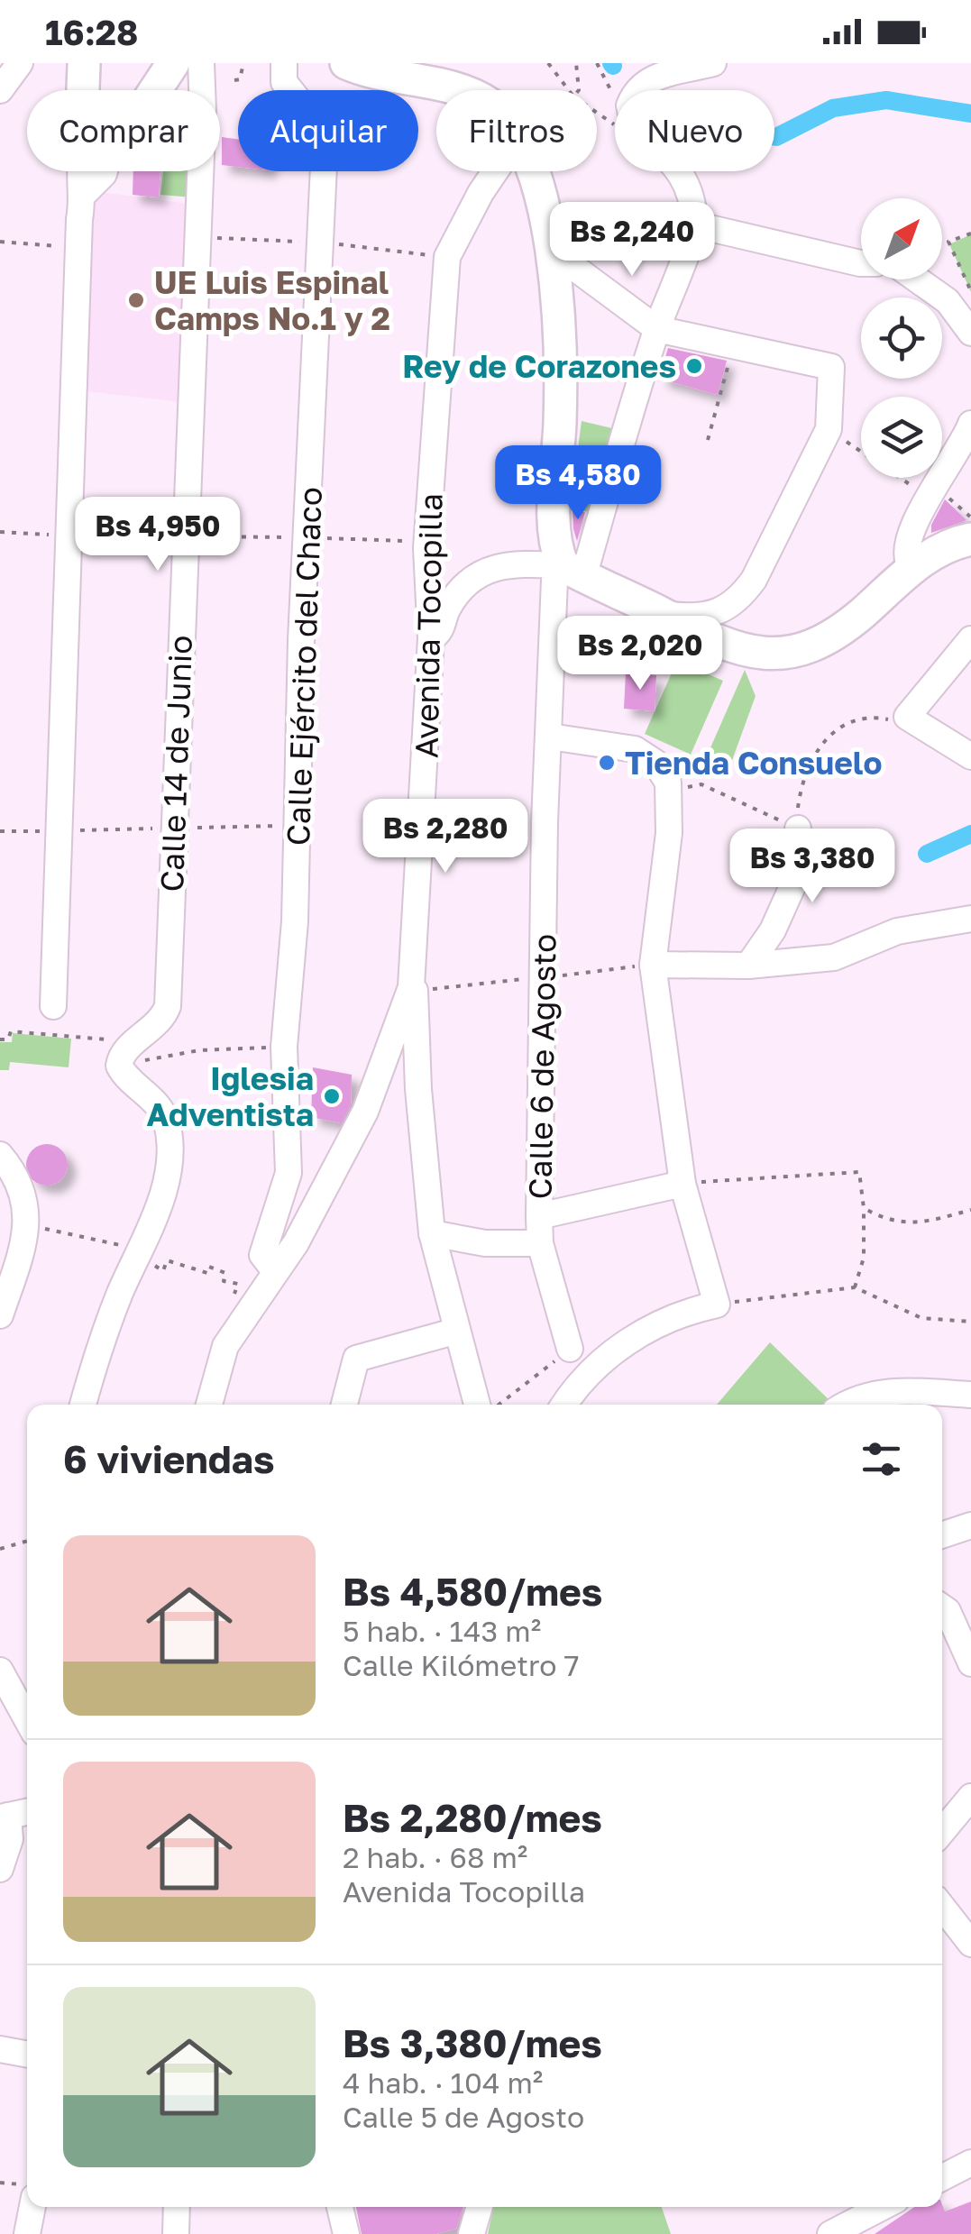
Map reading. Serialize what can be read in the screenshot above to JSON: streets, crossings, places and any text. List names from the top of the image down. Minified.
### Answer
{"streets":{"street":["Avenida Tocopilla","Calle Ejército del Chaco","Calle 14 de Junio","Calle 6 de Agosto"]},"crossings":[["Avenida Tocopilla","Calle Ejército del Chaco"]],"places":["UE Luis Espinal Camps No.1 y 2","Rey de Corazones","Tienda Consuelo","Iglesia Adventista"],"north":"top right","page":{"status":"16:28","chip":["Comprar","Alquilar","Filtros","Nuevo"],"price":["Bs 2,240","Bs 4,580","Bs 4,950","Bs 2,020","Bs 2,280","Bs 3,380"],"heading":"6 viviendas","list":[{"name":"Bs 4,580/mes","note":"5 hab. · 143 m² · Calle Kilómetro 7"},{"name":"Bs 2,280/mes","note":"2 hab. · 68 m² · Avenida Tocopilla"},{"name":"Bs 3,380/mes","note":"4 hab. · 104 m² · Calle 5 de Agosto"}]}}
